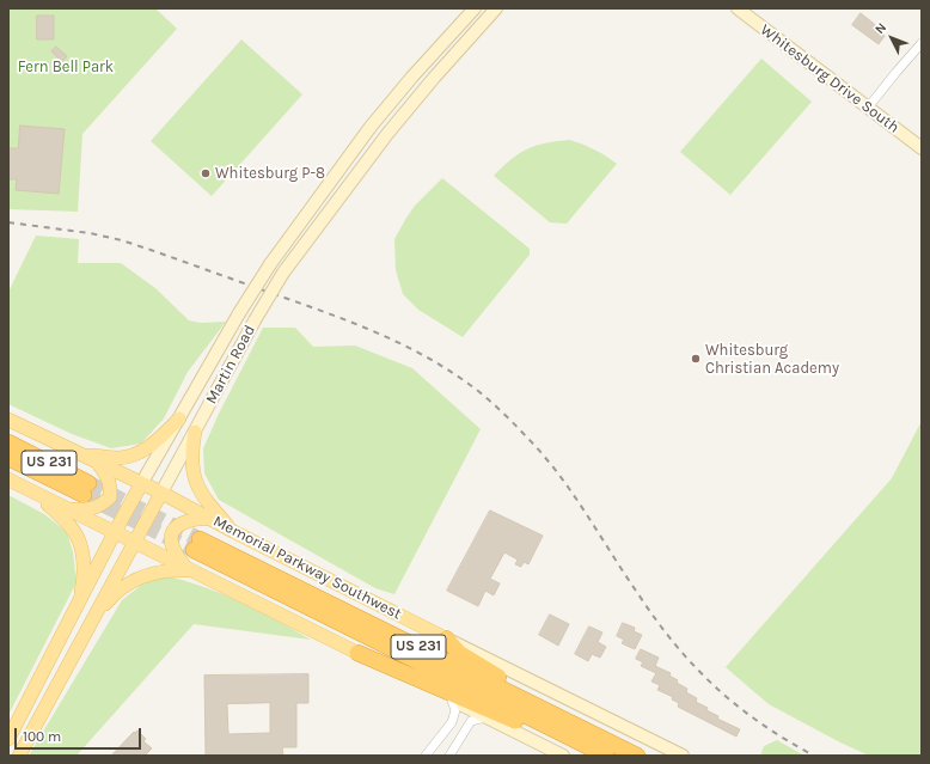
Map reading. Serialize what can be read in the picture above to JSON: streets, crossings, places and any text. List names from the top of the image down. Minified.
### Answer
{"streets":{"highway":["US 231"],"main road":["Whitesburg Drive South","Martin Road","Memorial Parkway Southwest"]},"crossings":[["Martin Road","Memorial Parkway Southwest"]],"parks":["Fern Bell Park"],"places":["Whitesburg P-8","Whitesburg Christian Academy"],"scale_bar":"100 m","north":"top left"}
